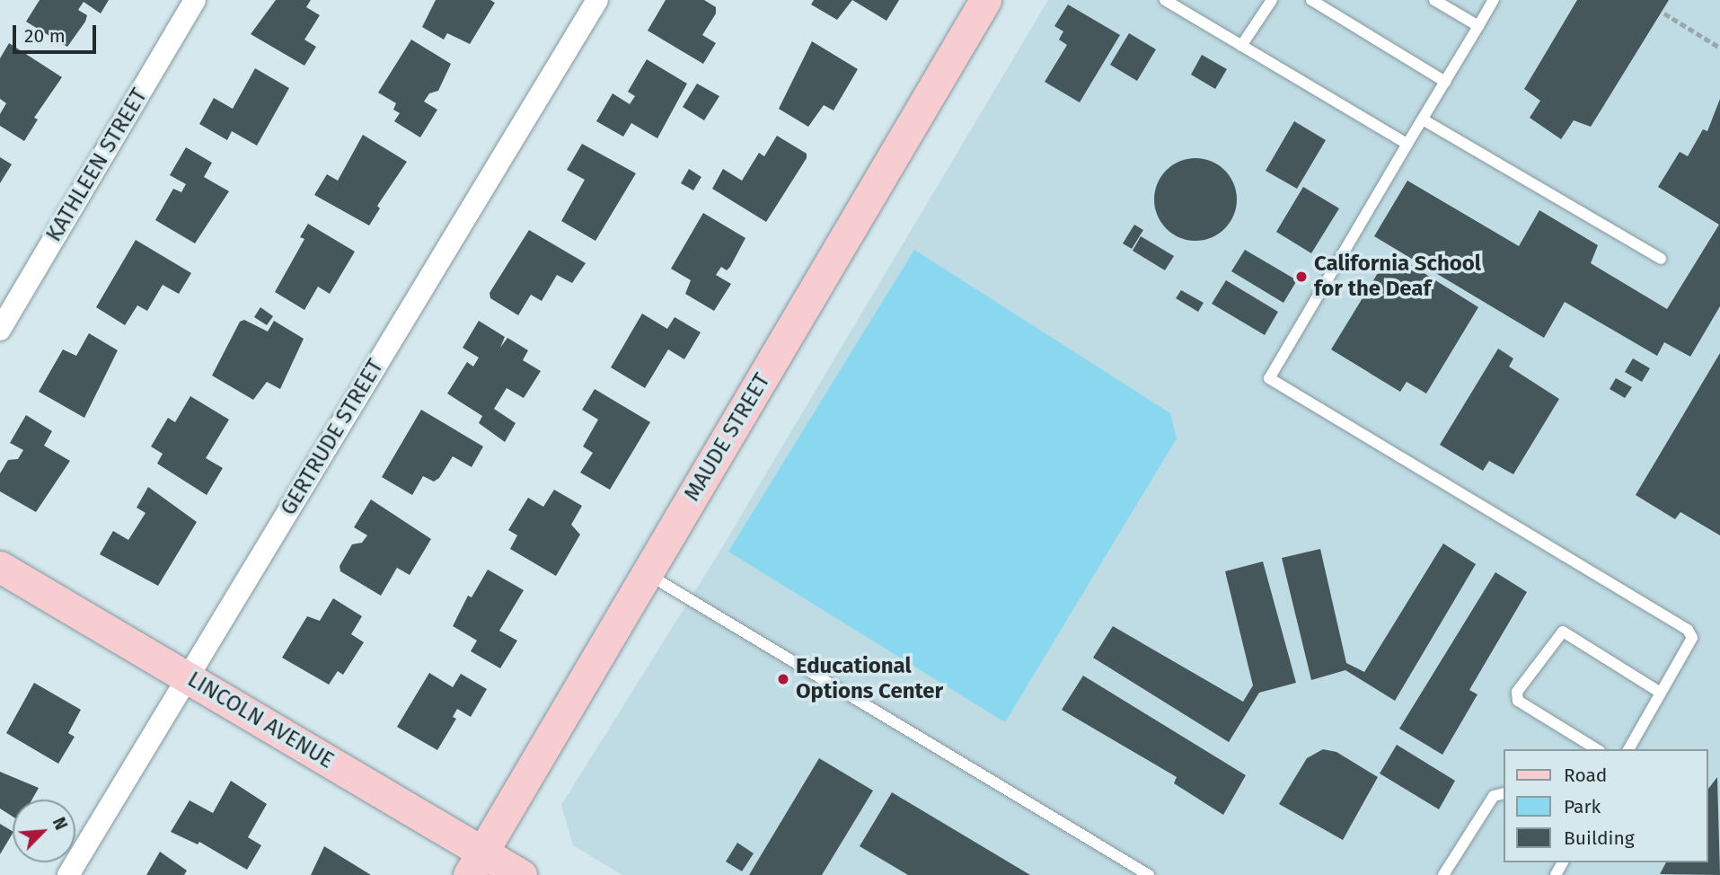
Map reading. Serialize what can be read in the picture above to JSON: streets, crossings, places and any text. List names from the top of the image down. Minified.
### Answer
{"streets":{"street":["KATHLEEN STREET","GERTRUDE STREET","MAUDE STREET","LINCOLN AVENUE"]},"crossings":[["GERTRUDE STREET","LINCOLN AVENUE"],["MAUDE STREET","LINCOLN AVENUE"]],"places":["California School for the Deaf","Educational Options Center"],"legend":["Road","Park","Building"],"scale_bar":"20 m","north":"top right"}
